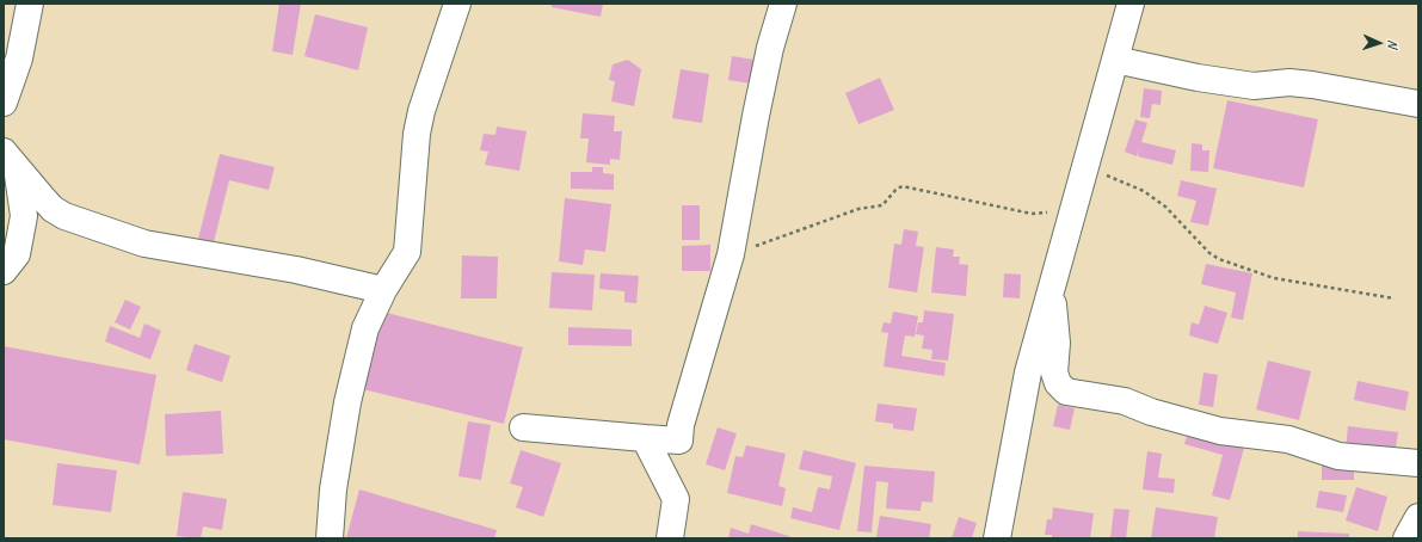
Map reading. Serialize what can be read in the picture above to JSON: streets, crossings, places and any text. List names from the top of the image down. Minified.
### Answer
{"north":"right"}
